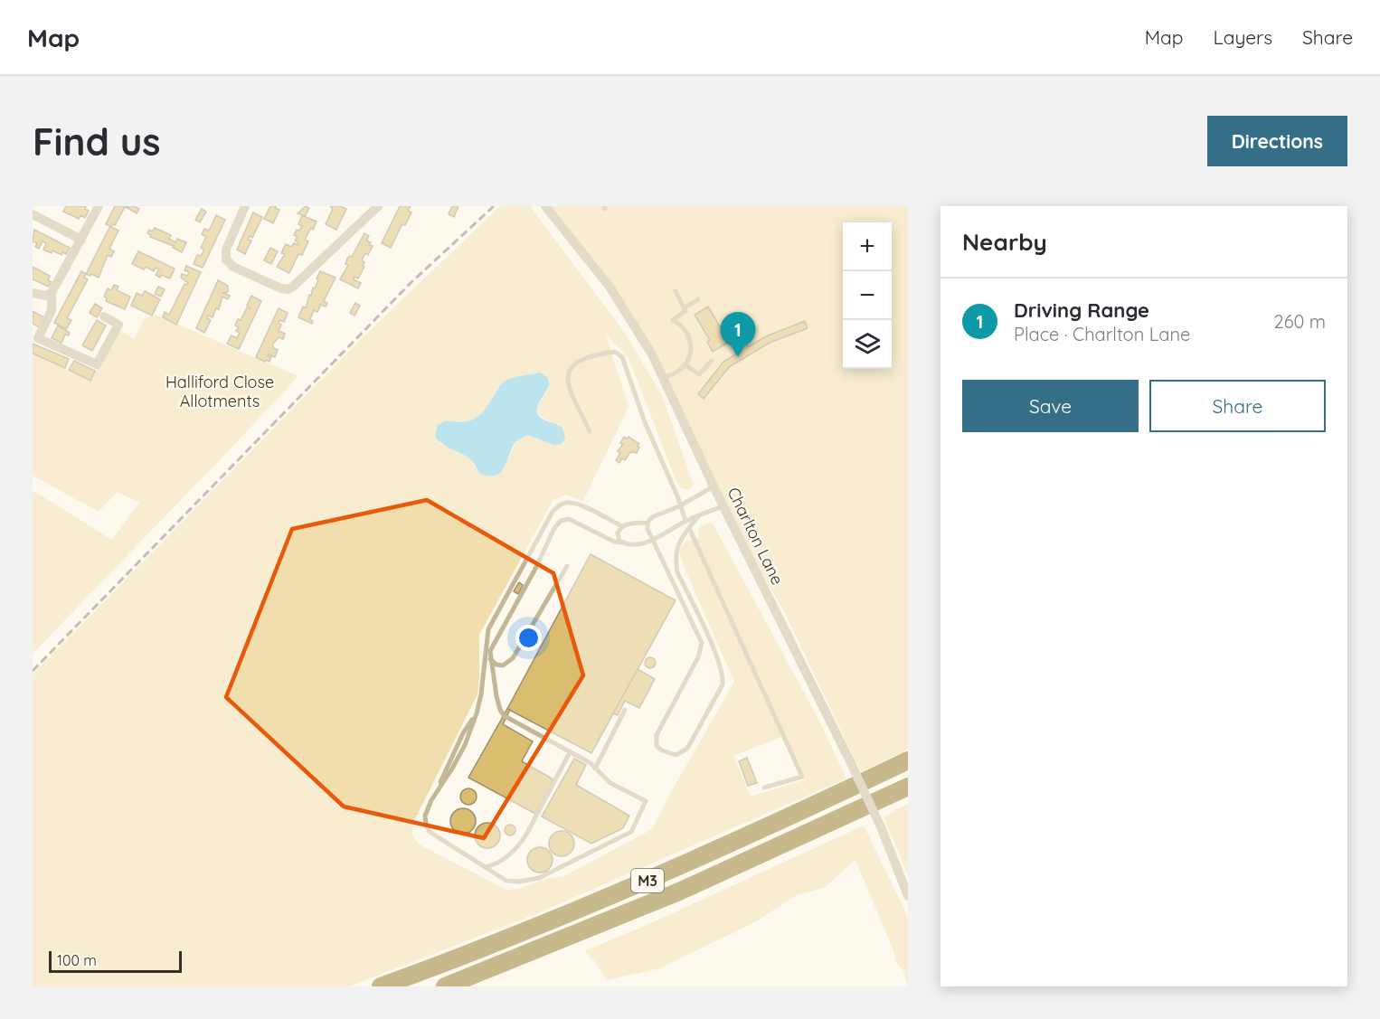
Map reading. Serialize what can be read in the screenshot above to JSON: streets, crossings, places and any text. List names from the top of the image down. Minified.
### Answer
{"streets":{"highway":["M3"],"street":["Charlton Lane"]},"parks":["Halliford Close Allotments"],"scale_bar":"100 m","page":{"header":"Map","nav":["Map","Layers","Share"],"buttons":["Directions",["Save","Share"]],"title":"Find us","heading":"Nearby","map_buttons":["+","−"],"list":[{"mark":"1","name":"Driving Range","note":"Place · Charlton Lane","value":"260 m"}],"pins":"1","scale":"100 m"}}
